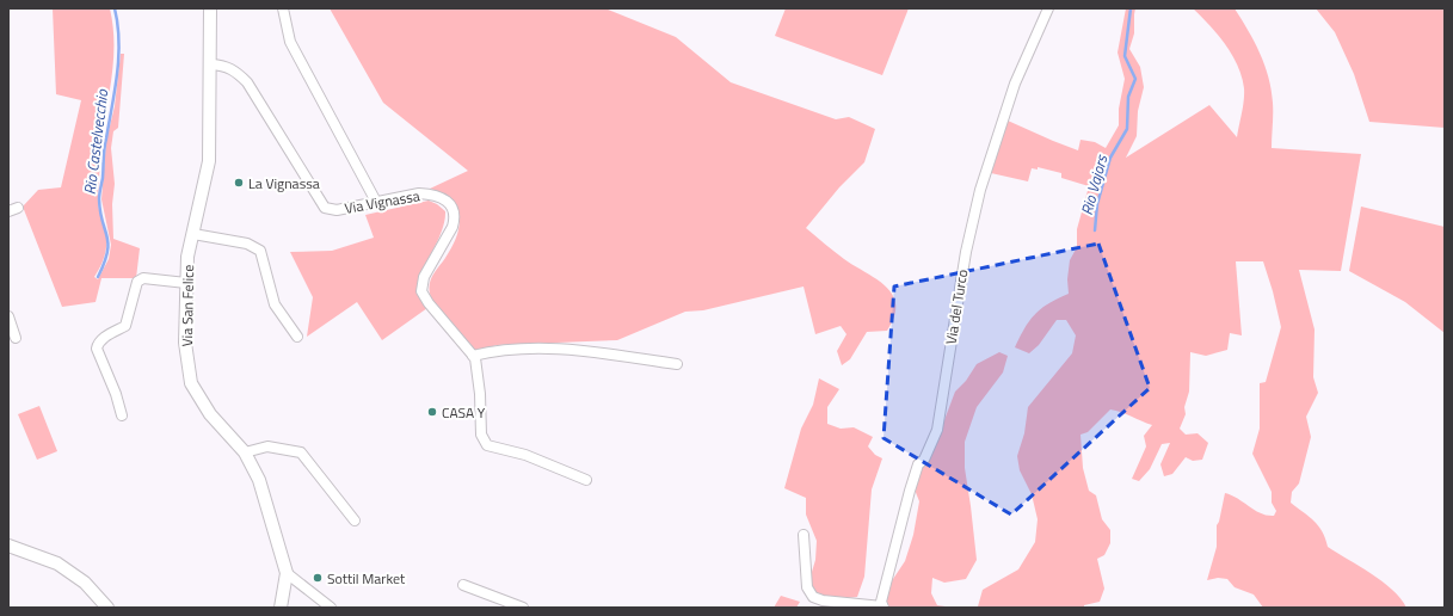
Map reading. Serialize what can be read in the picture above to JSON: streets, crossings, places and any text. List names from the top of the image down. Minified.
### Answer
{"streets":{"street":["Via Vignassa","Via San Felice","Via del Turco"]},"crossings":[["Via Vignassa","Via San Felice"]],"water":["Rio Castelvecchio","Rio Vajors"],"places":["La Vignassa","CASA Y","Sottil Market"]}
